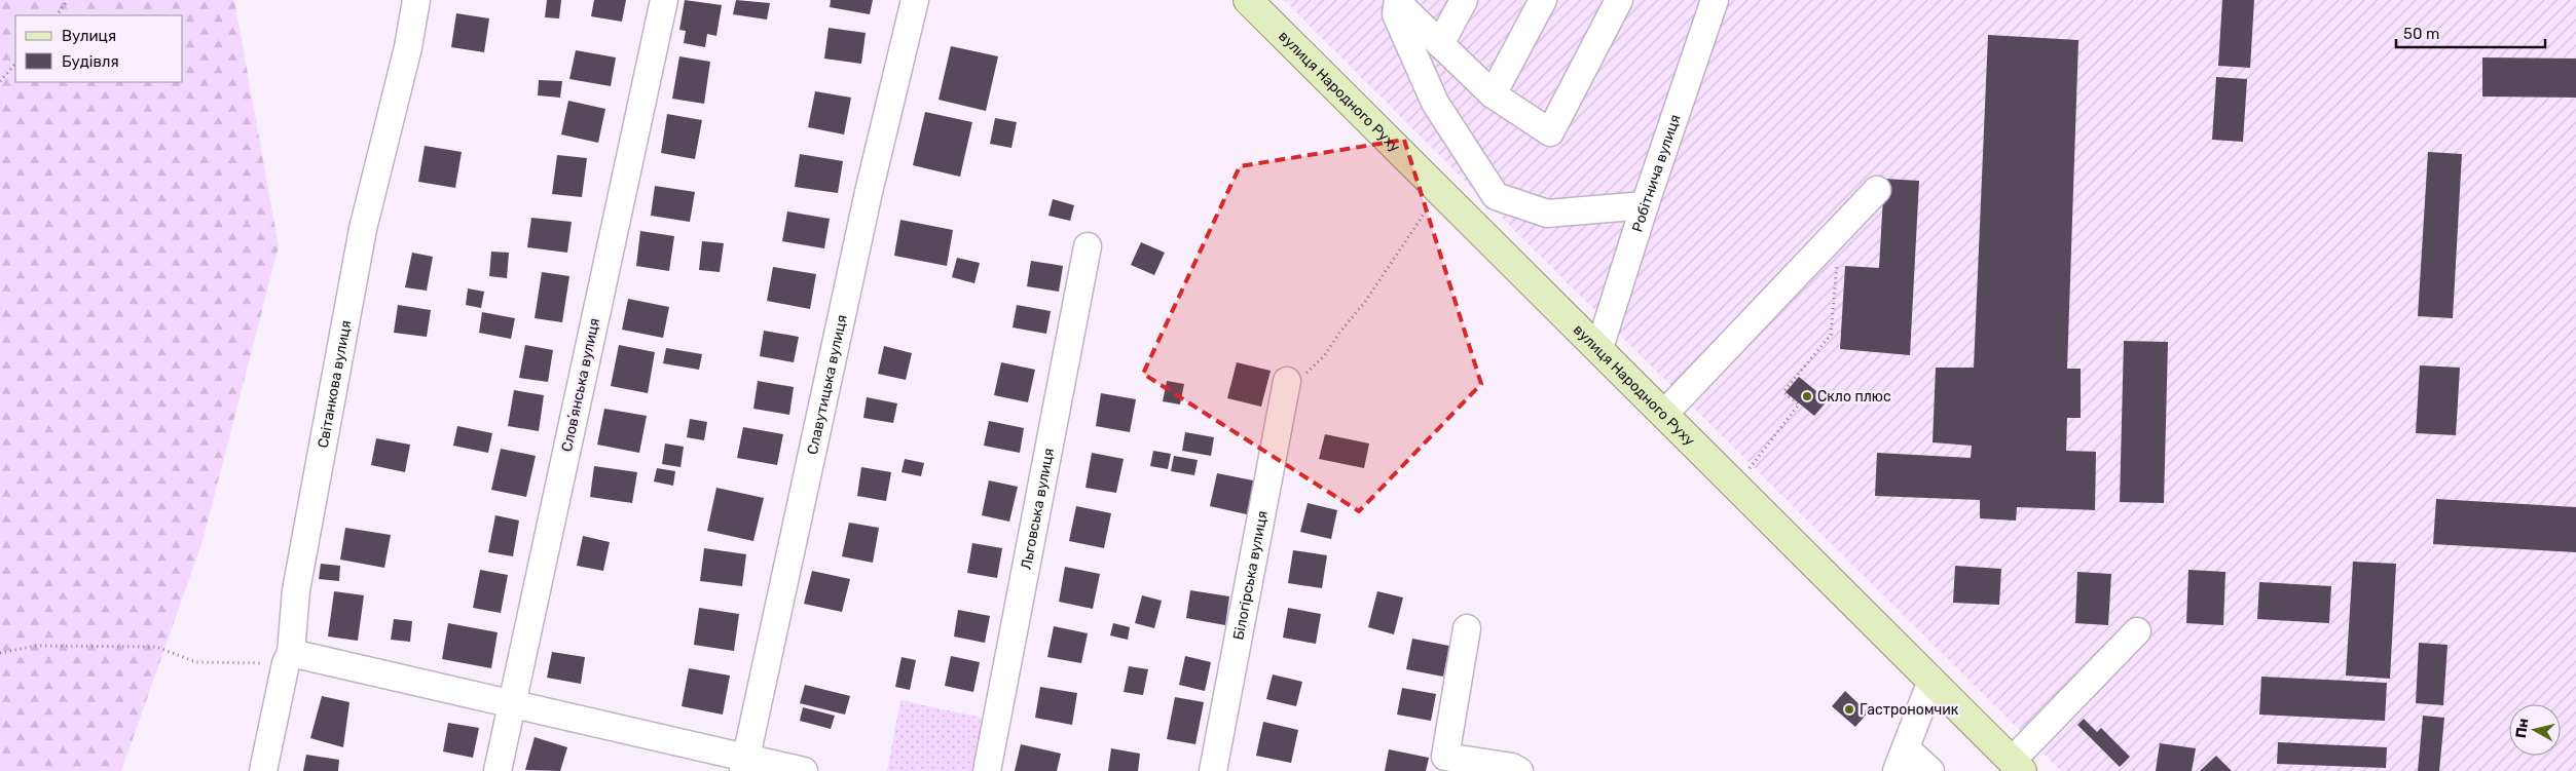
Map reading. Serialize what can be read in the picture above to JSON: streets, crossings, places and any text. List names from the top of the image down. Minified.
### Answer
{"streets":{"main road":["вулиця Народного Руху"],"street":["Робітнича вулиця","Світанкова вулиця","Словʼянська вулиця","Славутицька вулиця","Льговська вулиця","Білогірська вулиця"]},"crossings":[["вулиця Народного Руху","Робітнича вулиця"]],"places":["Скло плюс","Гастрономчик"],"legend":["Вулиця","Будівля"],"scale_bar":"50 m","north":"left"}
